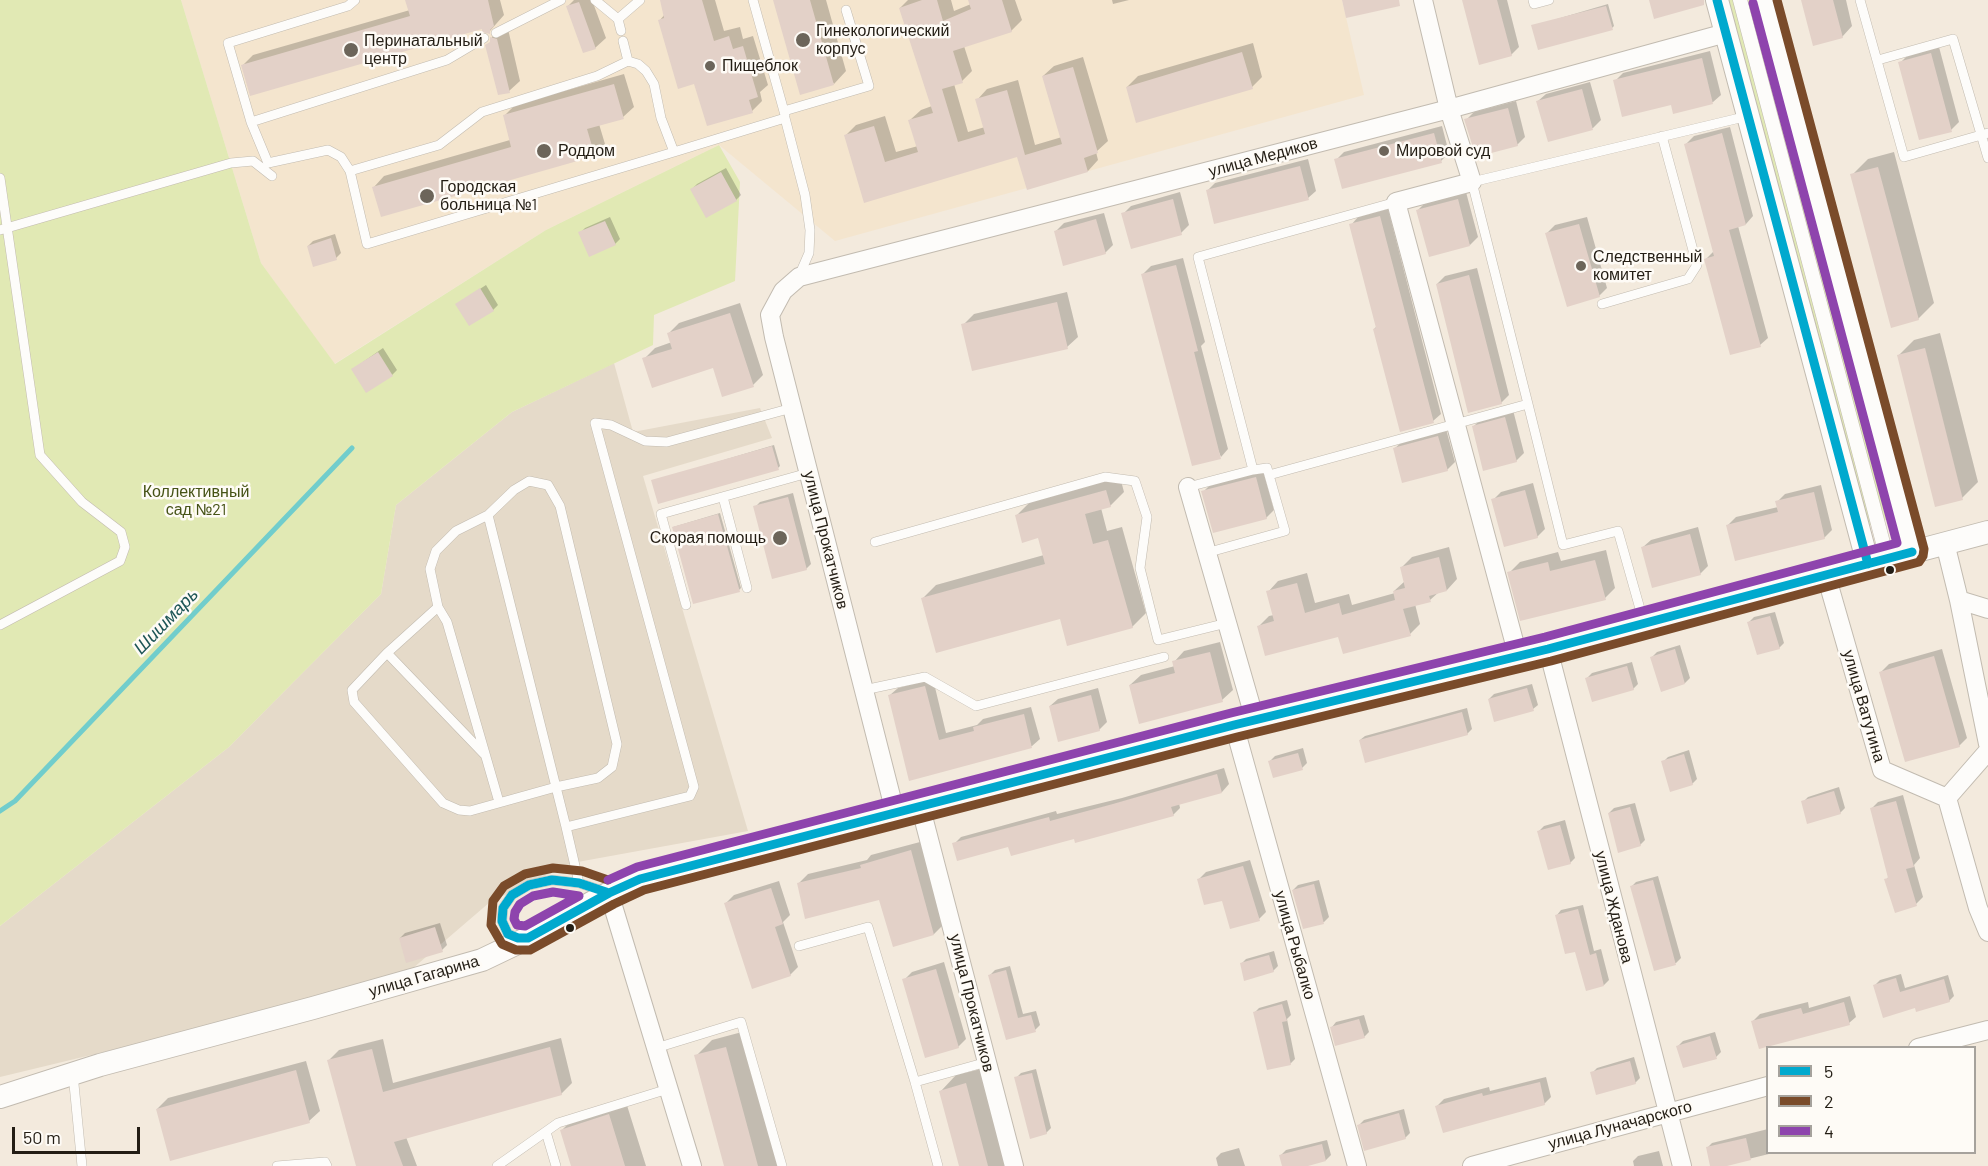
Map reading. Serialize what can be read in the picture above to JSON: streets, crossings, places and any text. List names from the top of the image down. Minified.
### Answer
{"streets":{"street":["улица Медиков","улица Прокатчиков","улица Ватутина","улица Жданова","улица Рыбалко","улица Гагарина","улица Луначарского"]},"crossings":[["улица Медиков","улица Прокатчиков"],["улица Прокатчиков","улица Гагарина"],["улица Ватутина","улица Гагарина"],["улица Жданова","улица Гагарина"],["улица Жданова","улица Луначарского"],["улица Рыбалко","улица Гагарина"]],"water":["Шишмарь"],"parks":["Коллективный сад №21"],"places":["Гинекологический корпус","Перинатальный центр","Пищеблок","Роддом","Мировой суд","Городская больница №1","Следственный комитет","Скорая помощь"],"lines":["transit line 5","transit line 2","transit line 4"],"legend":["5","2","4"],"scale_bar":"50 m"}
